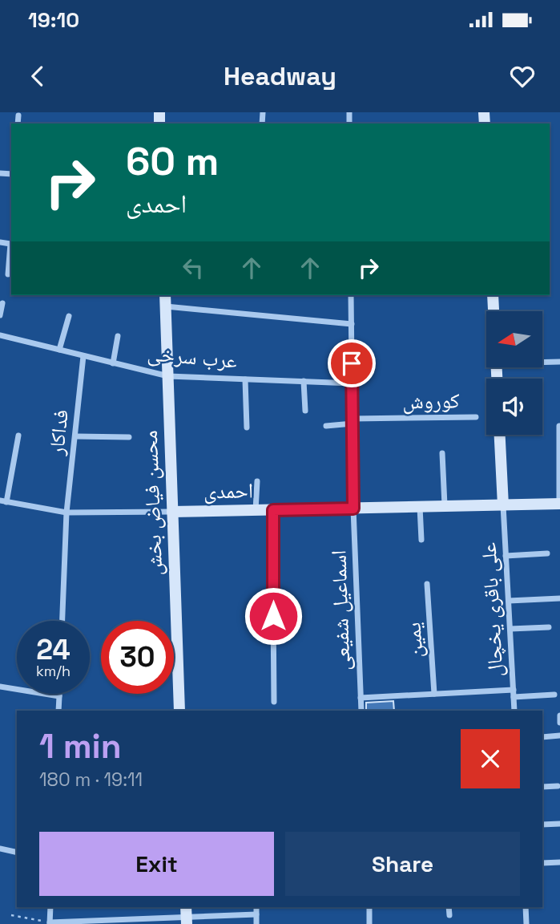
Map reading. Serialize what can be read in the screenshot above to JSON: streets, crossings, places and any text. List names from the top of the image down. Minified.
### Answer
{"streets":{"street":["عرب سرخی","کوروش","فداکار","احمدی","محسن فیاض بخش","علی باقری یخچال","اسماعیل شفیعی","یمین"]},"crossings":[["عرب سرخی","فداکار"],["عرب سرخی","محسن فیاض بخش"],["عرب سرخی","اسماعیل شفیعی"],["کوروش","اسماعیل شفیعی"],["فداکار","احمدی"],["احمدی","محسن فیاض بخش"],["احمدی","علی باقری یخچال"],["احمدی","اسماعیل شفیعی"]],"north":"left","page":{"status":"19:10","header":"Headway","turn":["60 m","احمدی"],"speed":"24 km/h","limit":"30","heading":["1 min","180 m · 19:11"],"buttons":["Exit","Share"]}}
